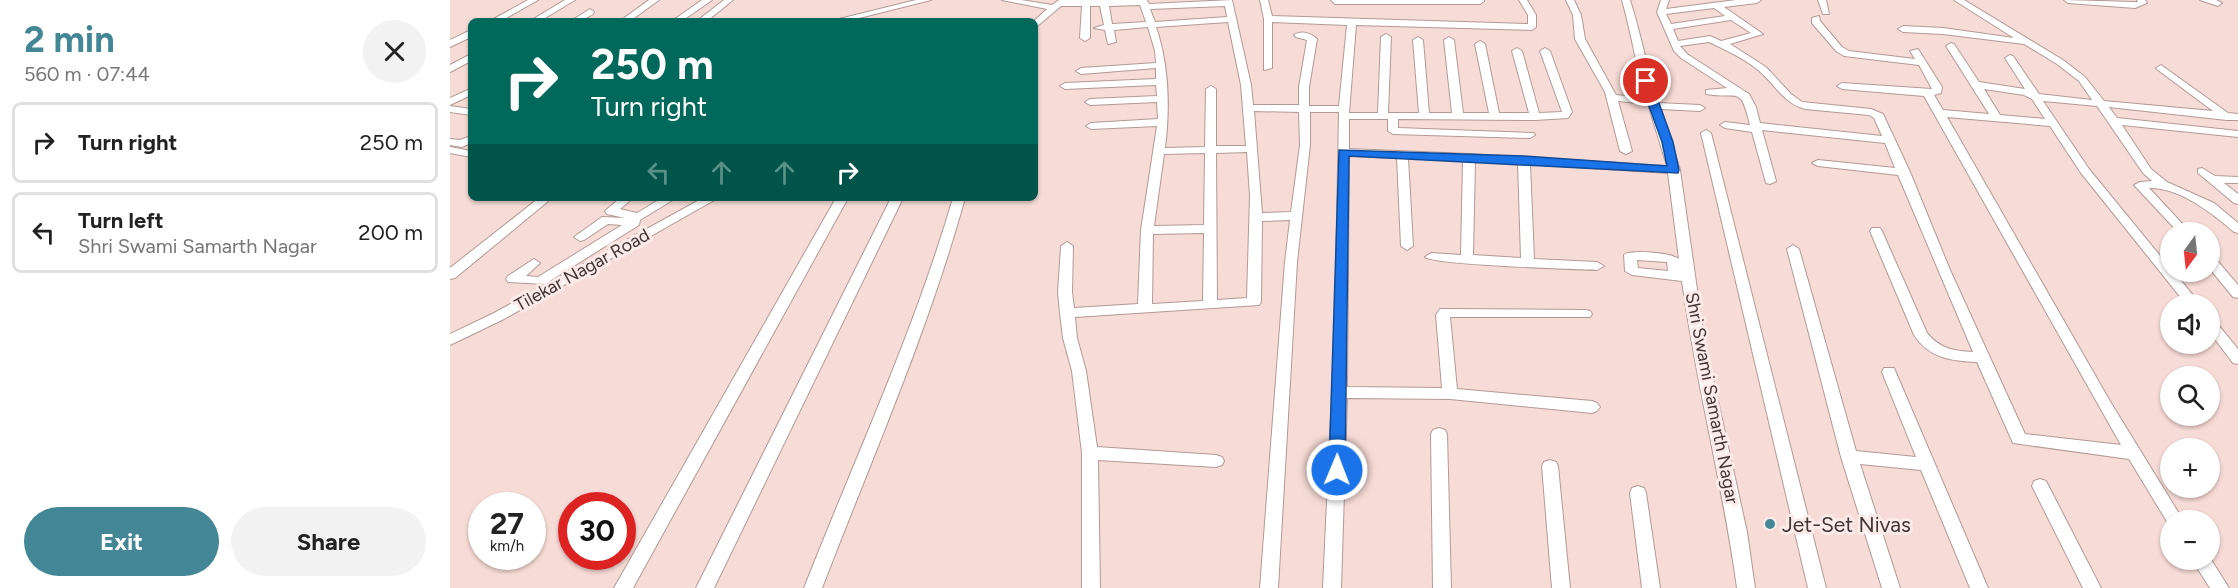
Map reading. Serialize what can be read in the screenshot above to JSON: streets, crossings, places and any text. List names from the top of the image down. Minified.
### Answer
{"streets":{"street":["Tilekar Nagar Road","Shri Swami Samarth Nagar"]},"places":["Jet-Set Nivas"],"north":"bottom","page":{"heading":["2 min","560 m · 07:44"],"turn":["250 m","Turn right"],"list":[{"name":"Turn right","value":"250 m"},{"name":"Turn left","note":"Shri Swami Samarth Nagar","value":"200 m"}],"map_buttons":["+","−"],"speed":"27 km/h","limit":"30","buttons":["Exit","Share"]}}
